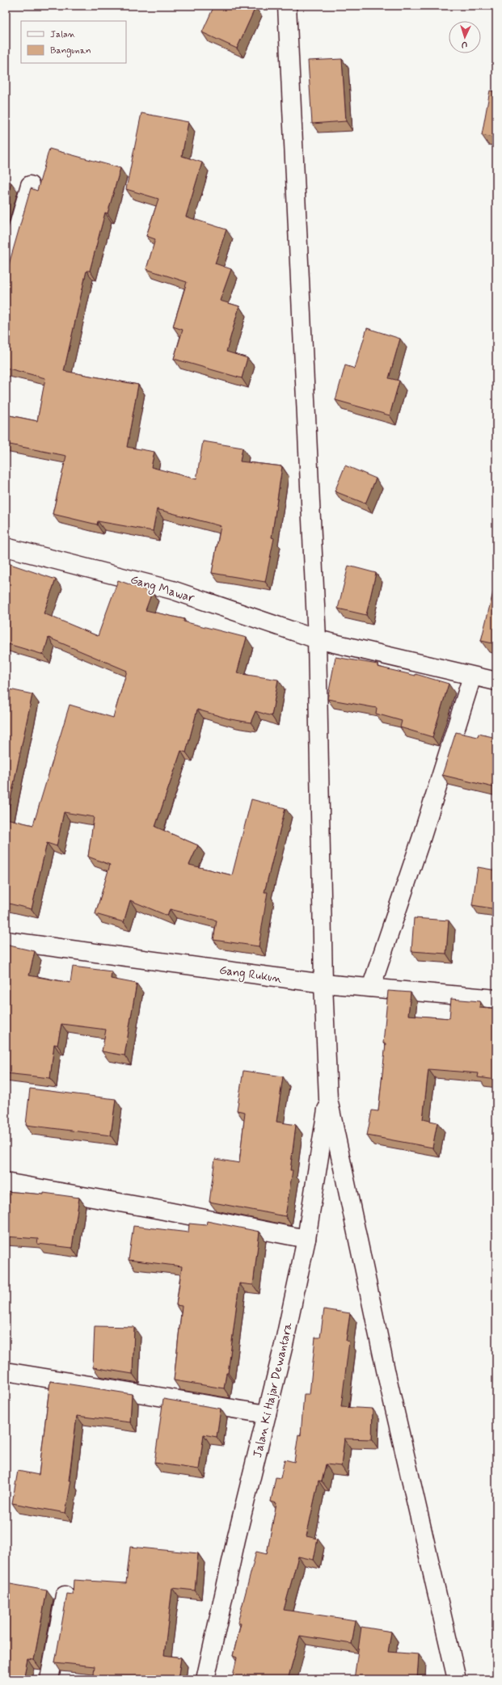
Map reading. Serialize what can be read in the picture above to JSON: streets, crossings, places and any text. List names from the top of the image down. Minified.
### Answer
{"streets":{"street":["Gang Mawar","Gang Rukun","Jalan Ki Hajar Dewantara"]},"legend":["Jalan","Bangunan"],"north":"bottom"}
